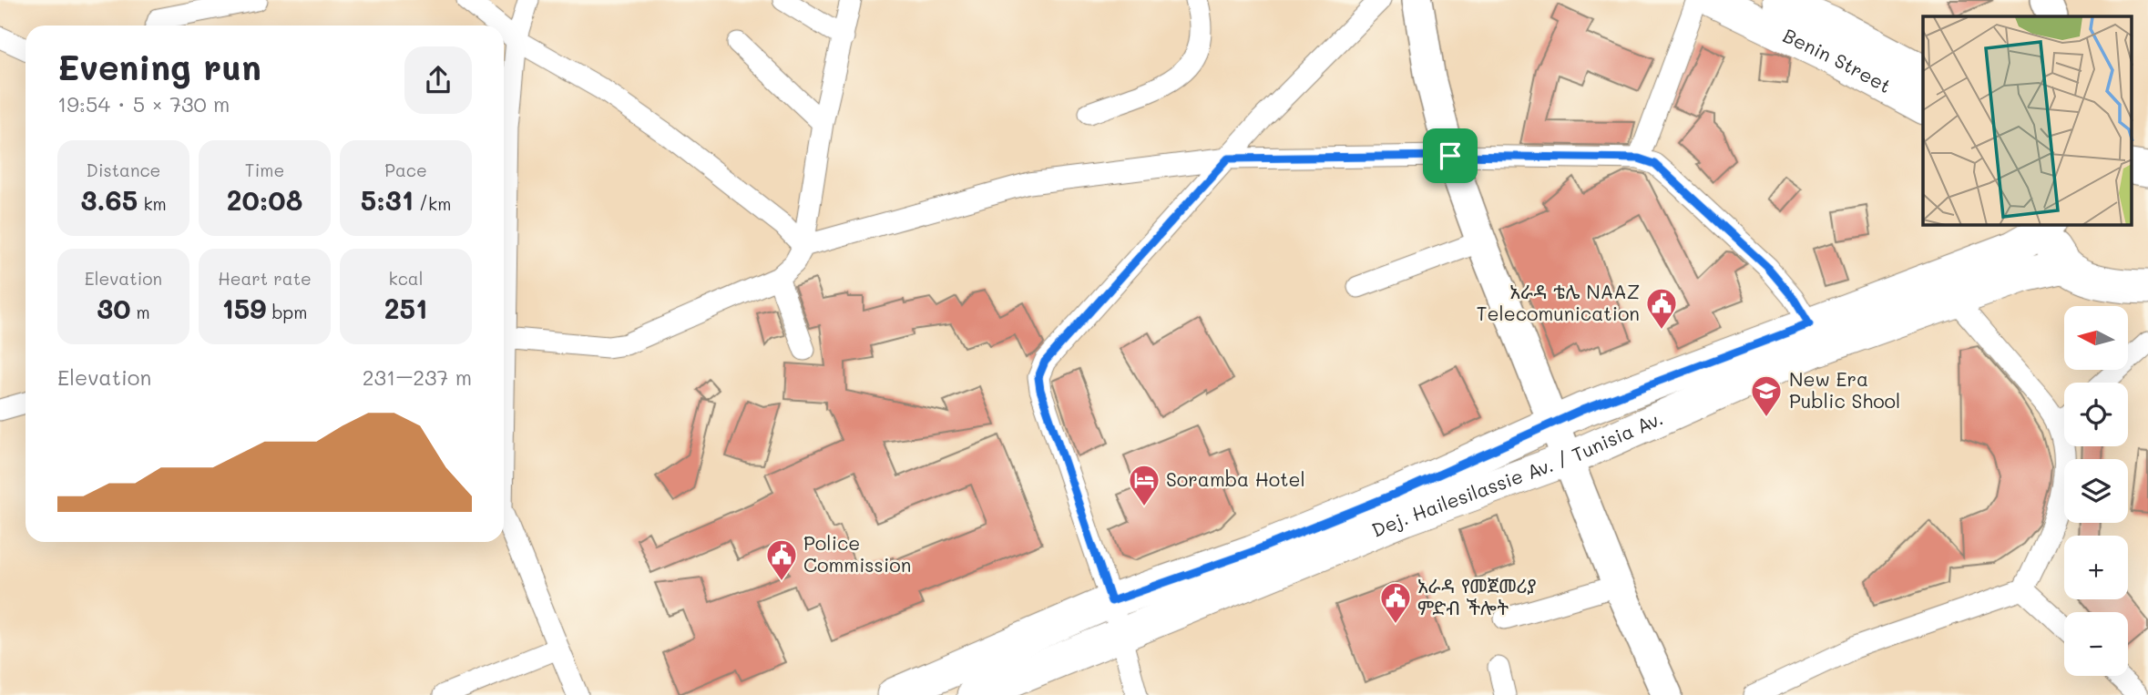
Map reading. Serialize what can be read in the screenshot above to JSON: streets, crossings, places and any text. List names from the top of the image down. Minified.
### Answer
{"streets":{"main road":["Benin Street","Dej. Hailesilassie Av. / Tunisia Av."]},"places":{"public building":["አራዳ ቴሌ NAAZ Telecomunication","Police Commission","አራዳ የመጀመሪያ ምድብ ችሎት"],"school or university":["New Era Public Shool"],"hotel":["Soramba Hotel"]},"north":"left","page":{"heading":["Evening run","19:54 · 5 × 730 m"],"stats":[["Distance","3.65 km"],["Time","20:08"],["Pace","5:31 /km"],["Elevation","30 m"],["Heart rate","159 bpm"],["kcal","251"]],"map_buttons":["+","−"],"chart":["Elevation","231–237 m"]}}
